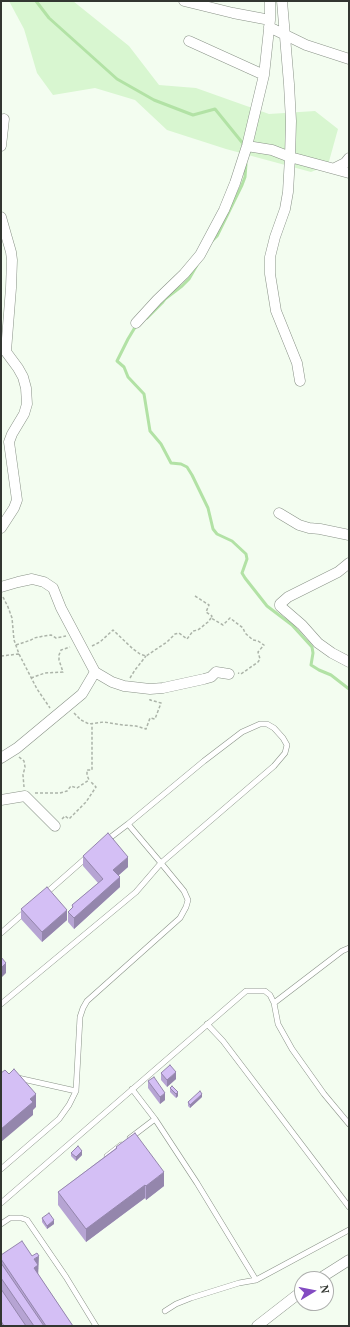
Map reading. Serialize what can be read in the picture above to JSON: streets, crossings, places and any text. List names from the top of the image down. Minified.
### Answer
{"north":"right"}
